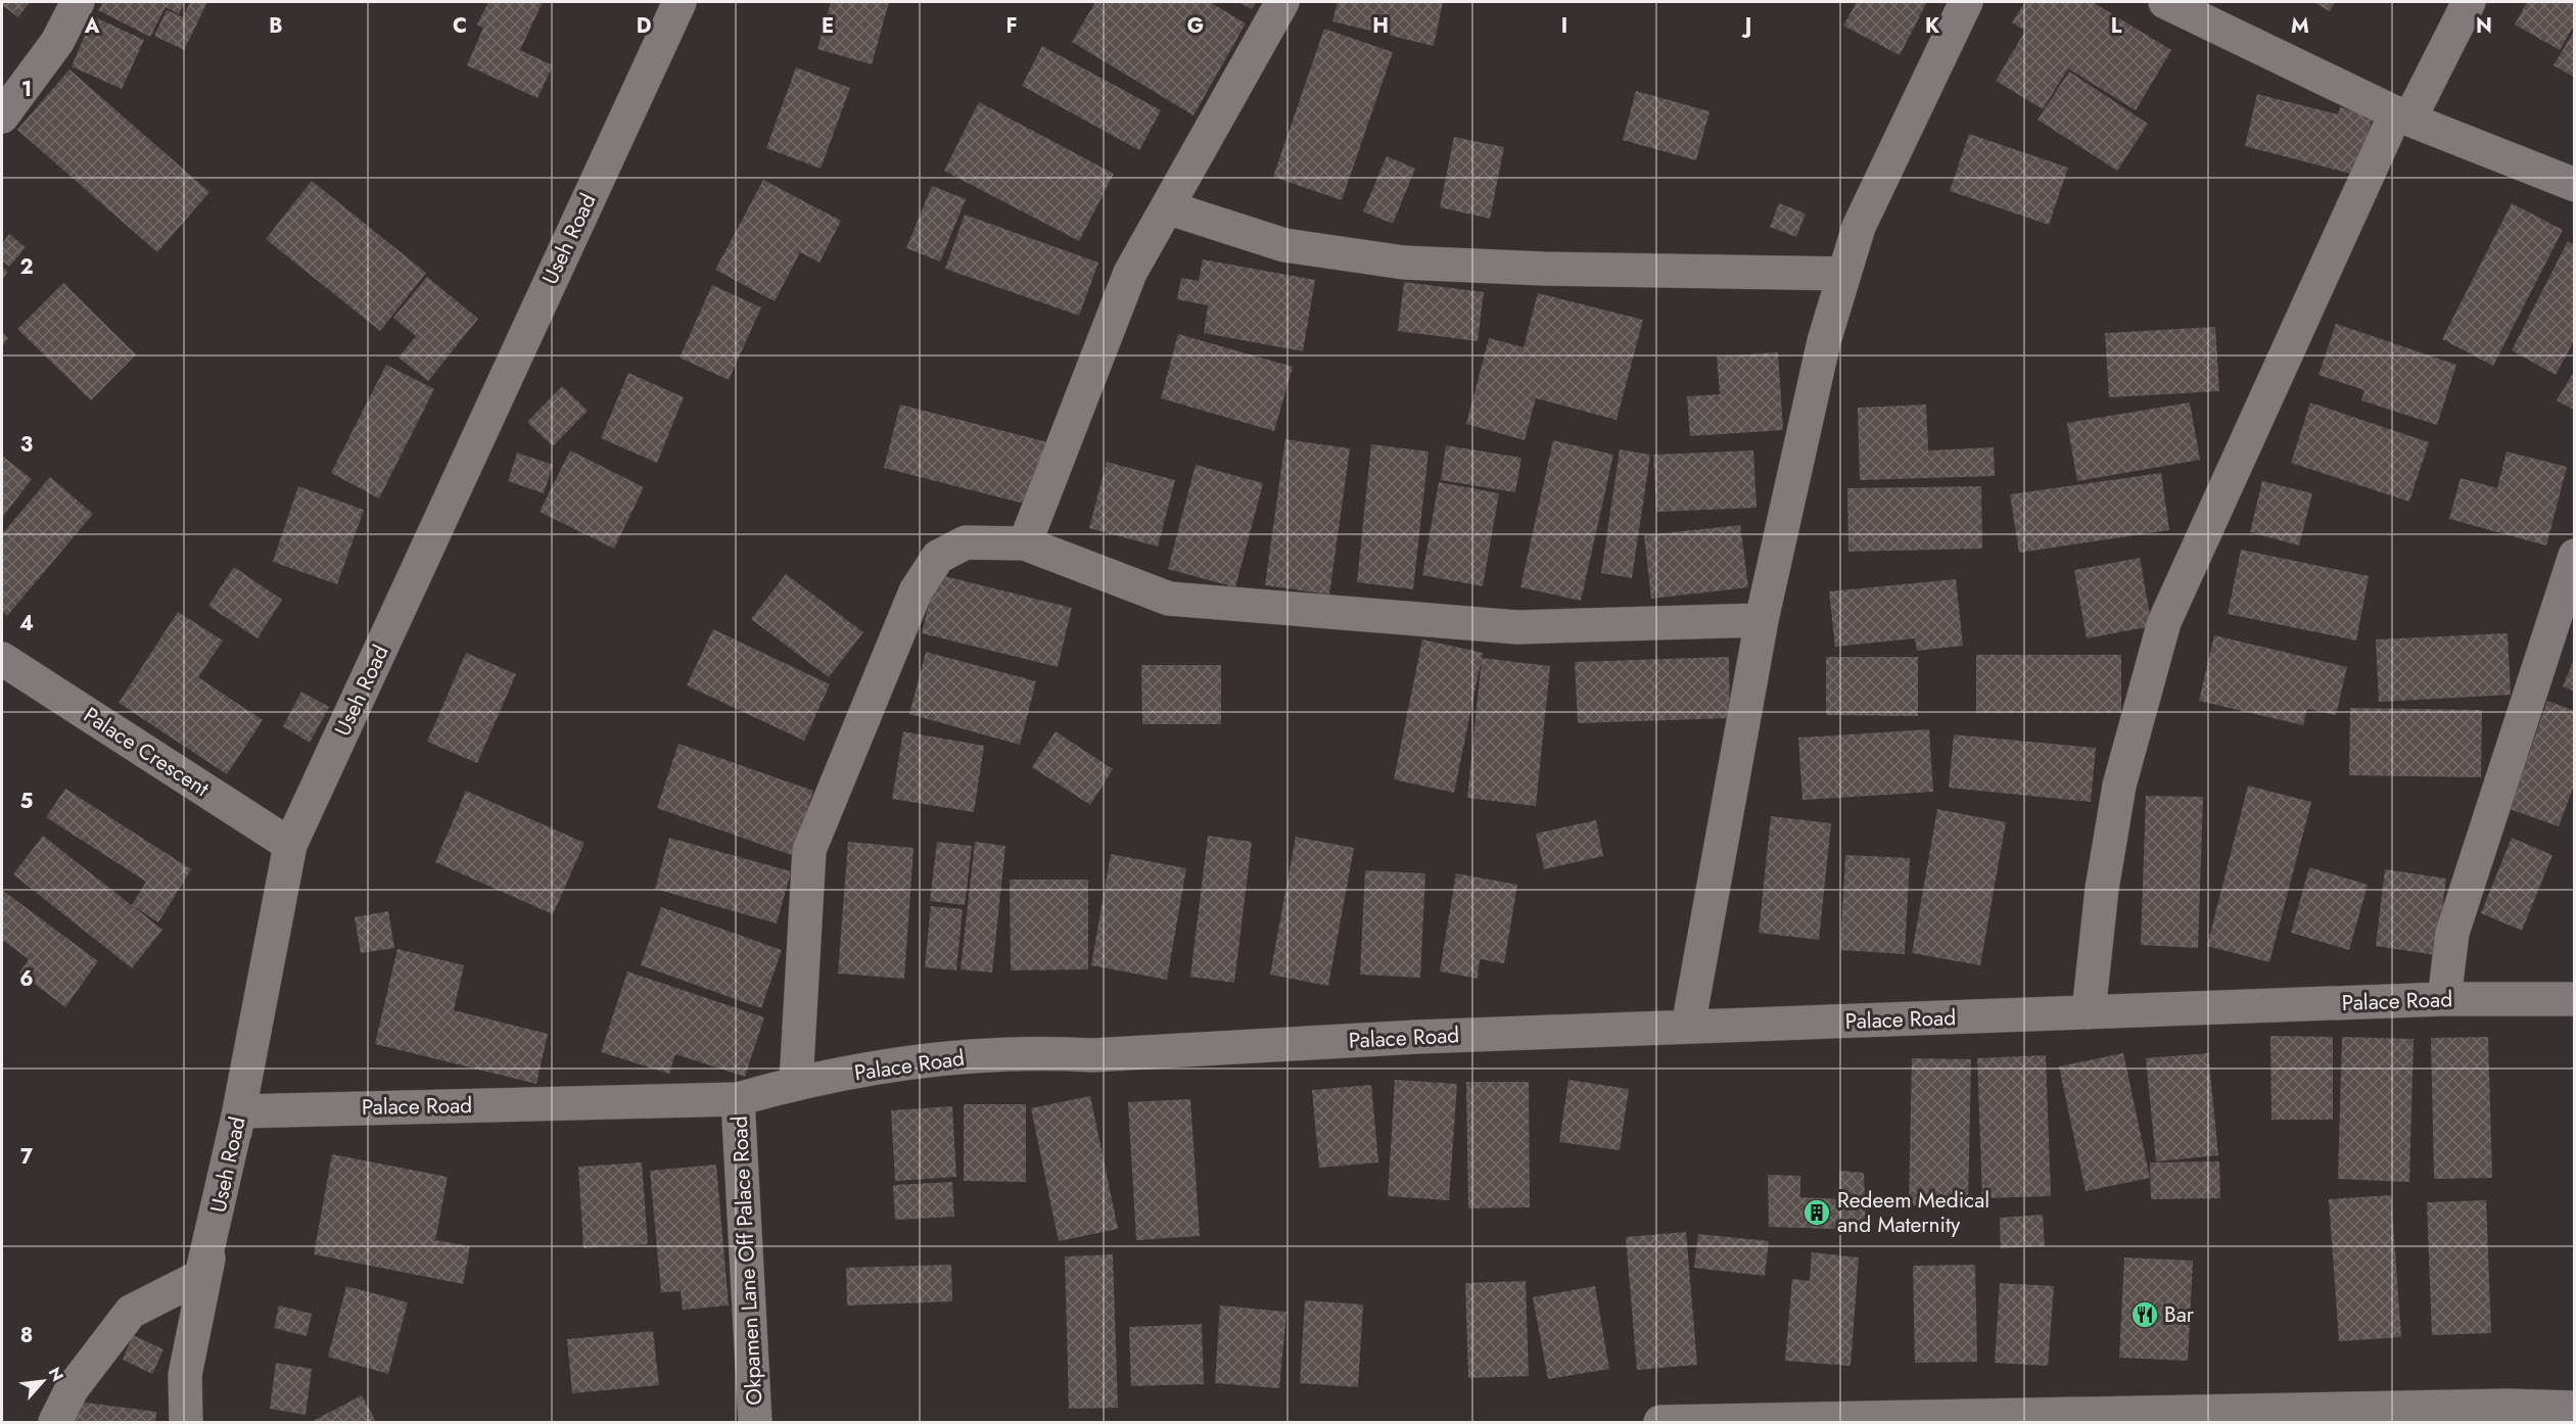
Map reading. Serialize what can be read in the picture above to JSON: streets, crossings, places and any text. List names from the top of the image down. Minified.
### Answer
{"streets":{"street":["Useh Road","Palace Crescent","Palace Road","Okpamen Lane Off Palace Road"]},"crossings":[["Useh Road","Palace Crescent"],["Useh Road","Palace Road"],["Palace Road","Okpamen Lane Off Palace Road"]],"places":{"building":["Redeem Medical and Maternity"],"restaurant":["Bar"]},"north":"top right","grid":{"columns":["A","B","C","D","E","F","G","H","I","J","K","L","M","N"],"rows":["1","2","3","4","5","6","7","8"]}}
